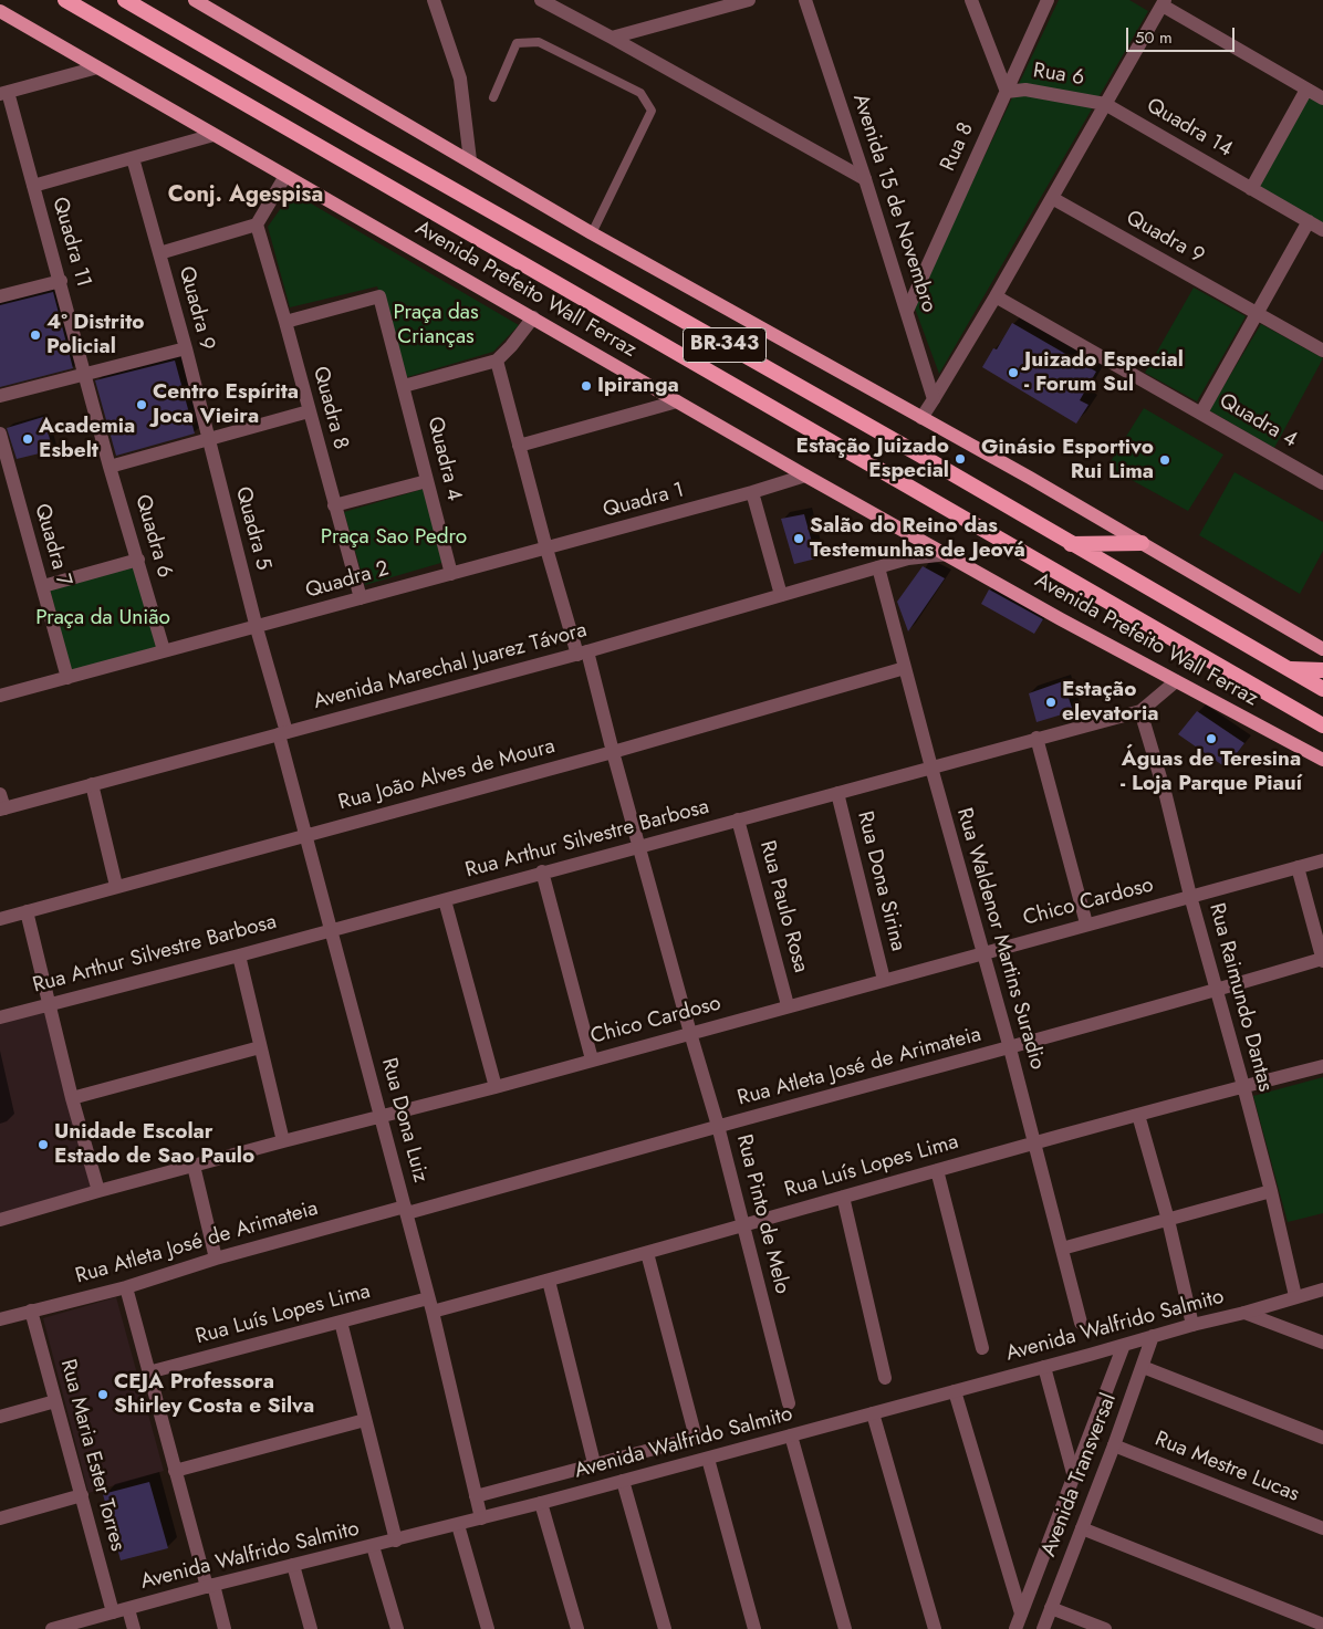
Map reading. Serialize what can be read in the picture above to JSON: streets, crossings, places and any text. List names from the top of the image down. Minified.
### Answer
{"streets":{"highway":["Avenida Prefeito Wall Ferraz","BR-343"],"street":["Rua 6","Quadra 14","Rua 8","Avenida 15 de Novembro","Quadra 9","Quadra 11","Quadra 8","Quadra 4","Quadra 1","Quadra 5","Quadra 6","Quadra 7","Quadra 2","Avenida Marechal Juarez Távora","Rua João Alves de Moura","Rua Arthur Silvestre Barbosa","Rua Dona Sirina","Chico Cardoso","Rua Paulo Rosa","Rua Waldenor Martins Suradio","Rua Raimundo Dantas","Rua Atleta José de Arimateia","Rua Dona Luiz","Rua Luís Lopes Lima","Rua Pinto de Melo","Avenida Walfrido Salmito","Rua Maria Ester Torres","Rua Mestre Lucas","Avenida Transversal"]},"crossings":[["Rua 6","Quadra 14"],["Rua 6","Rua 8"],["Rua 8","Avenida 15 de Novembro"],["Quadra 9","Quadra 5"],["Quadra 11","Quadra 6"],["Avenida Prefeito Wall Ferraz","Quadra 1"],["Avenida Prefeito Wall Ferraz","Avenida Marechal Juarez Távora"],["Avenida Prefeito Wall Ferraz","Rua Arthur Silvestre Barbosa"],["Quadra 8","Quadra 4"],["Quadra 8","Quadra 2"],["Quadra 4","Quadra 2"],["Quadra 1","Quadra 2"],["Quadra 1","Rua Pinto de Melo"],["Quadra 5","Quadra 2"],["Quadra 5","Rua Dona Luiz"],["Quadra 6","Quadra 2"],["Quadra 7","Quadra 2"],["Quadra 2","Rua Dona Luiz"],["Quadra 2","Rua Pinto de Melo"],["Avenida Marechal Juarez Távora","Rua Waldenor Martins Suradio"],["Avenida Marechal Juarez Távora","Rua Dona Luiz"],["Avenida Marechal Juarez Távora","Rua Pinto de Melo"],["Rua João Alves de Moura","Rua Waldenor Martins Suradio"],["Rua João Alves de Moura","Rua Dona Luiz"],["Rua João Alves de Moura","Rua Pinto de Melo"],["Rua Arthur Silvestre Barbosa","Rua Dona Sirina"],["Rua Arthur Silvestre Barbosa","Rua Paulo Rosa"],["Rua Arthur Silvestre Barbosa","Rua Waldenor Martins Suradio"],["Rua Arthur Silvestre Barbosa","Rua Raimundo Dantas"],["Rua Arthur Silvestre Barbosa","Rua Dona Luiz"],["Rua Arthur Silvestre Barbosa","Rua Pinto de Melo"],["Rua Dona Sirina","Chico Cardoso"],["Chico Cardoso","Rua Paulo Rosa"],["Chico Cardoso","Rua Waldenor Martins Suradio"],["Chico Cardoso","Rua Raimundo Dantas"],["Chico Cardoso","Rua Dona Luiz"],["Chico Cardoso","Rua Pinto de Melo"],["Rua Waldenor Martins Suradio","Rua Atleta José de Arimateia"],["Rua Waldenor Martins Suradio","Rua Luís Lopes Lima"],["Rua Raimundo Dantas","Rua Atleta José de Arimateia"],["Rua Raimundo Dantas","Rua Luís Lopes Lima"],["Rua Raimundo Dantas","Avenida Walfrido Salmito"],["Rua Atleta José de Arimateia","Rua Dona Luiz"],["Rua Atleta José de Arimateia","Rua Pinto de Melo"],["Rua Atleta José de Arimateia","Rua Maria Ester Torres"],["Rua Dona Luiz","Rua Luís Lopes Lima"],["Rua Dona Luiz","Avenida Walfrido Salmito"],["Rua Luís Lopes Lima","Rua Pinto de Melo"],["Avenida Walfrido Salmito","Rua Maria Ester Torres"],["Avenida Walfrido Salmito","Avenida Transversal"],["Rua Mestre Lucas","Avenida Transversal"]],"districts":["Conj. Agespisa"],"parks":["Praça das Crianças","Praça Sao Pedro","Praça da União"],"places":["4º Distrito Policial","Juizado Especial - Forum Sul","Ipiranga","Centro Espírita Joca Vieira","Academia Esbelt","Estação Juizado Especial","Ginásio Esportivo Rui Lima","Salão do Reino das Testemunhas de Jeová","Estação elevatoria","Águas de Teresina - Loja Parque Piauí","Unidade Escolar Estado de Sao Paulo","CEJA Professora Shirley Costa e Silva"],"scale_bar":"50 m"}
